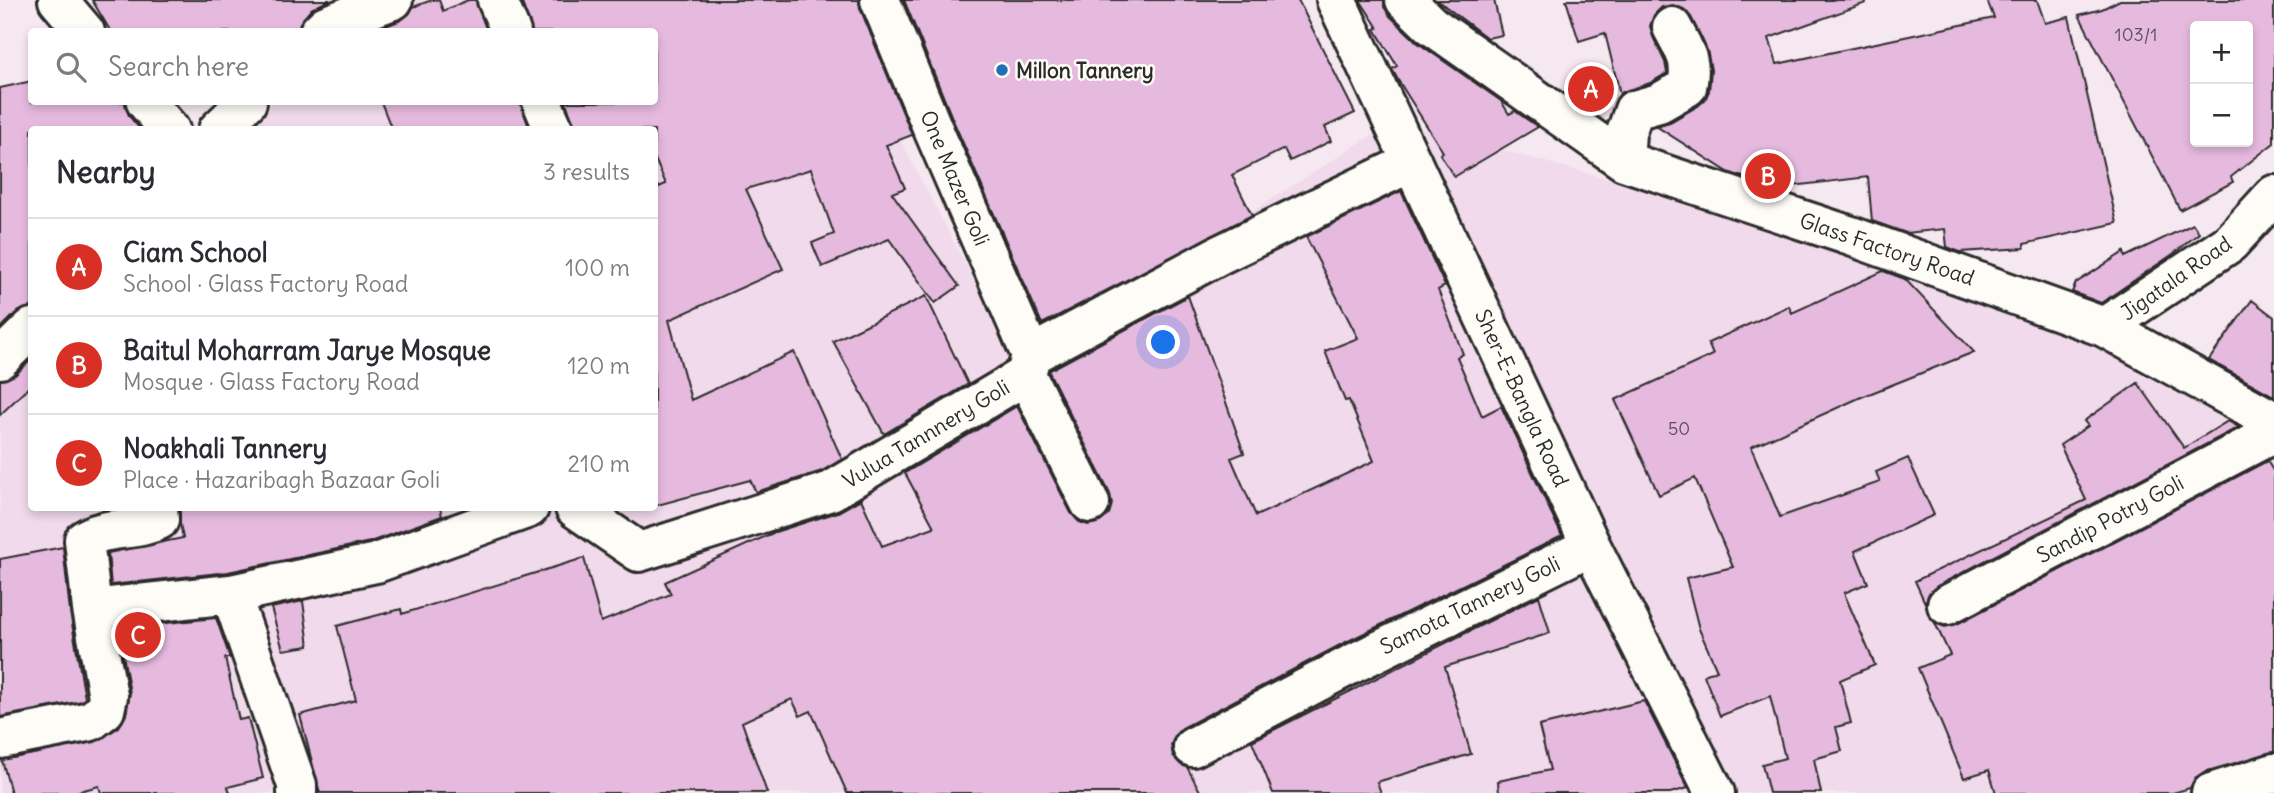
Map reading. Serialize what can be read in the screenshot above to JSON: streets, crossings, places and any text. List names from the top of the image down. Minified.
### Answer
{"streets":{"street":["One Mazer Goli","Glass Factory Road","Jigatala Road","Sher-E-Bangla Road","Vulua Tannnery Goli","Sandip Potry Goli","Samota Tannery Goli"]},"crossings":[["One Mazer Goli","Vulua Tannnery Goli"],["Glass Factory Road","Jigatala Road"],["Sher-E-Bangla Road","Vulua Tannnery Goli"],["Sher-E-Bangla Road","Samota Tannery Goli"]],"places":["Millon Tannery"],"house_numbers":["103/1","50"],"page":{"map_buttons":["+","−"],"search":"Search here","pins":["A","B","C"],"heading":["Nearby","3 results"],"list":[{"mark":"A","name":"Ciam School","note":"School · Glass Factory Road","value":"100 m"},{"mark":"B","name":"Baitul Moharram Jarye Mosque","note":"Mosque · Glass Factory Road","value":"120 m"},{"mark":"C","name":"Noakhali Tannery","note":"Place · Hazaribagh Bazaar Goli","value":"210 m"}]}}
